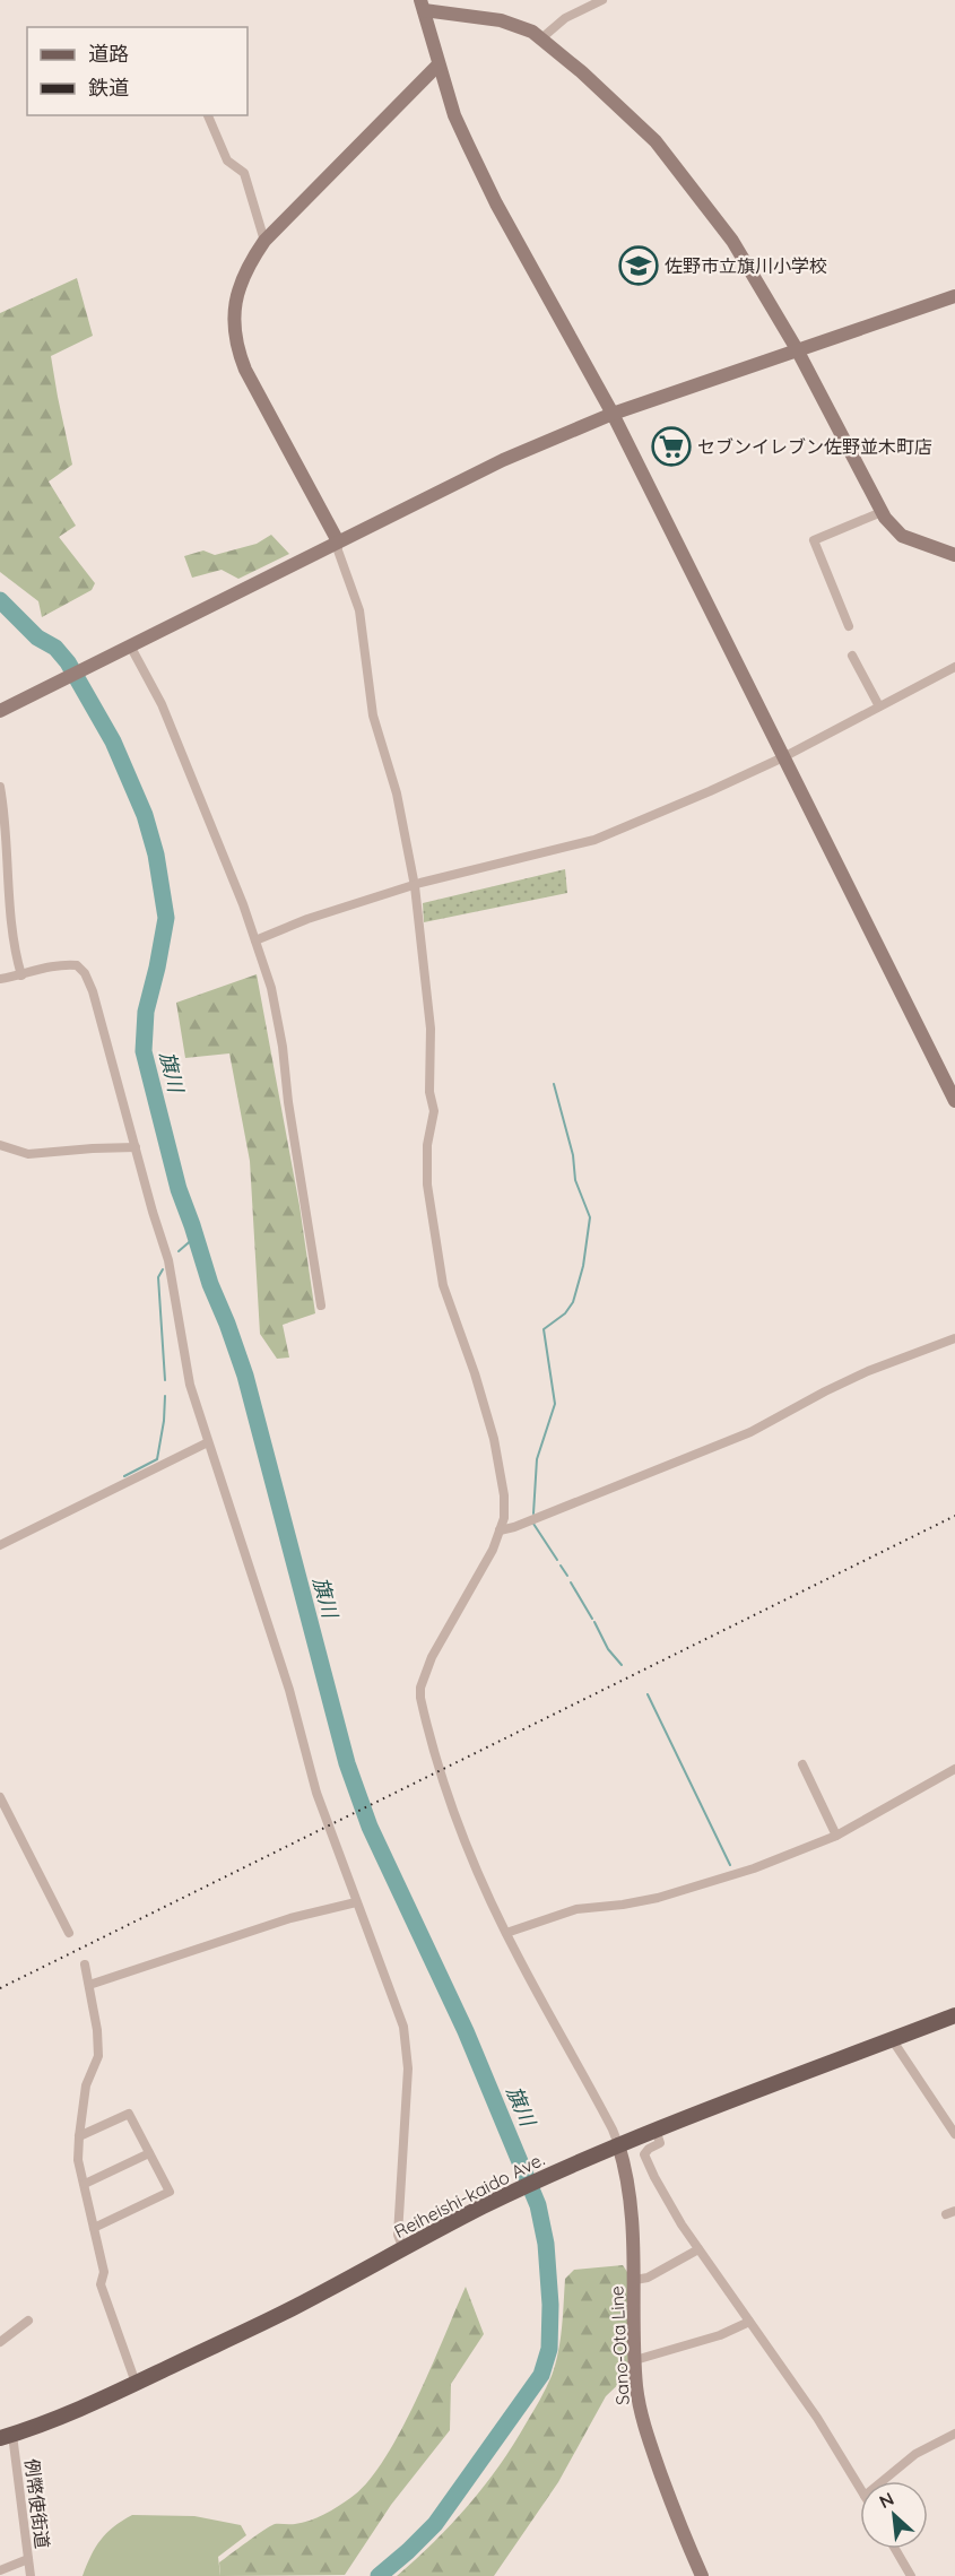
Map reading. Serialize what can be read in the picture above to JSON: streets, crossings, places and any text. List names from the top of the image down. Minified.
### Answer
{"streets":{"main road":["Reiheishi-kaido Ave."],"street":["Sano-Ota Line","例幣使街道"]},"crossings":[["Reiheishi-kaido Ave.","Sano-Ota Line"],["Reiheishi-kaido Ave.","例幣使街道"]],"water":["旗川"],"places":{"school or university":["佐野市立旗川小学校"],"supermarket":["セブンイレブン佐野並木町店"]},"legend":["道路","鉄道"],"north":"top left"}
